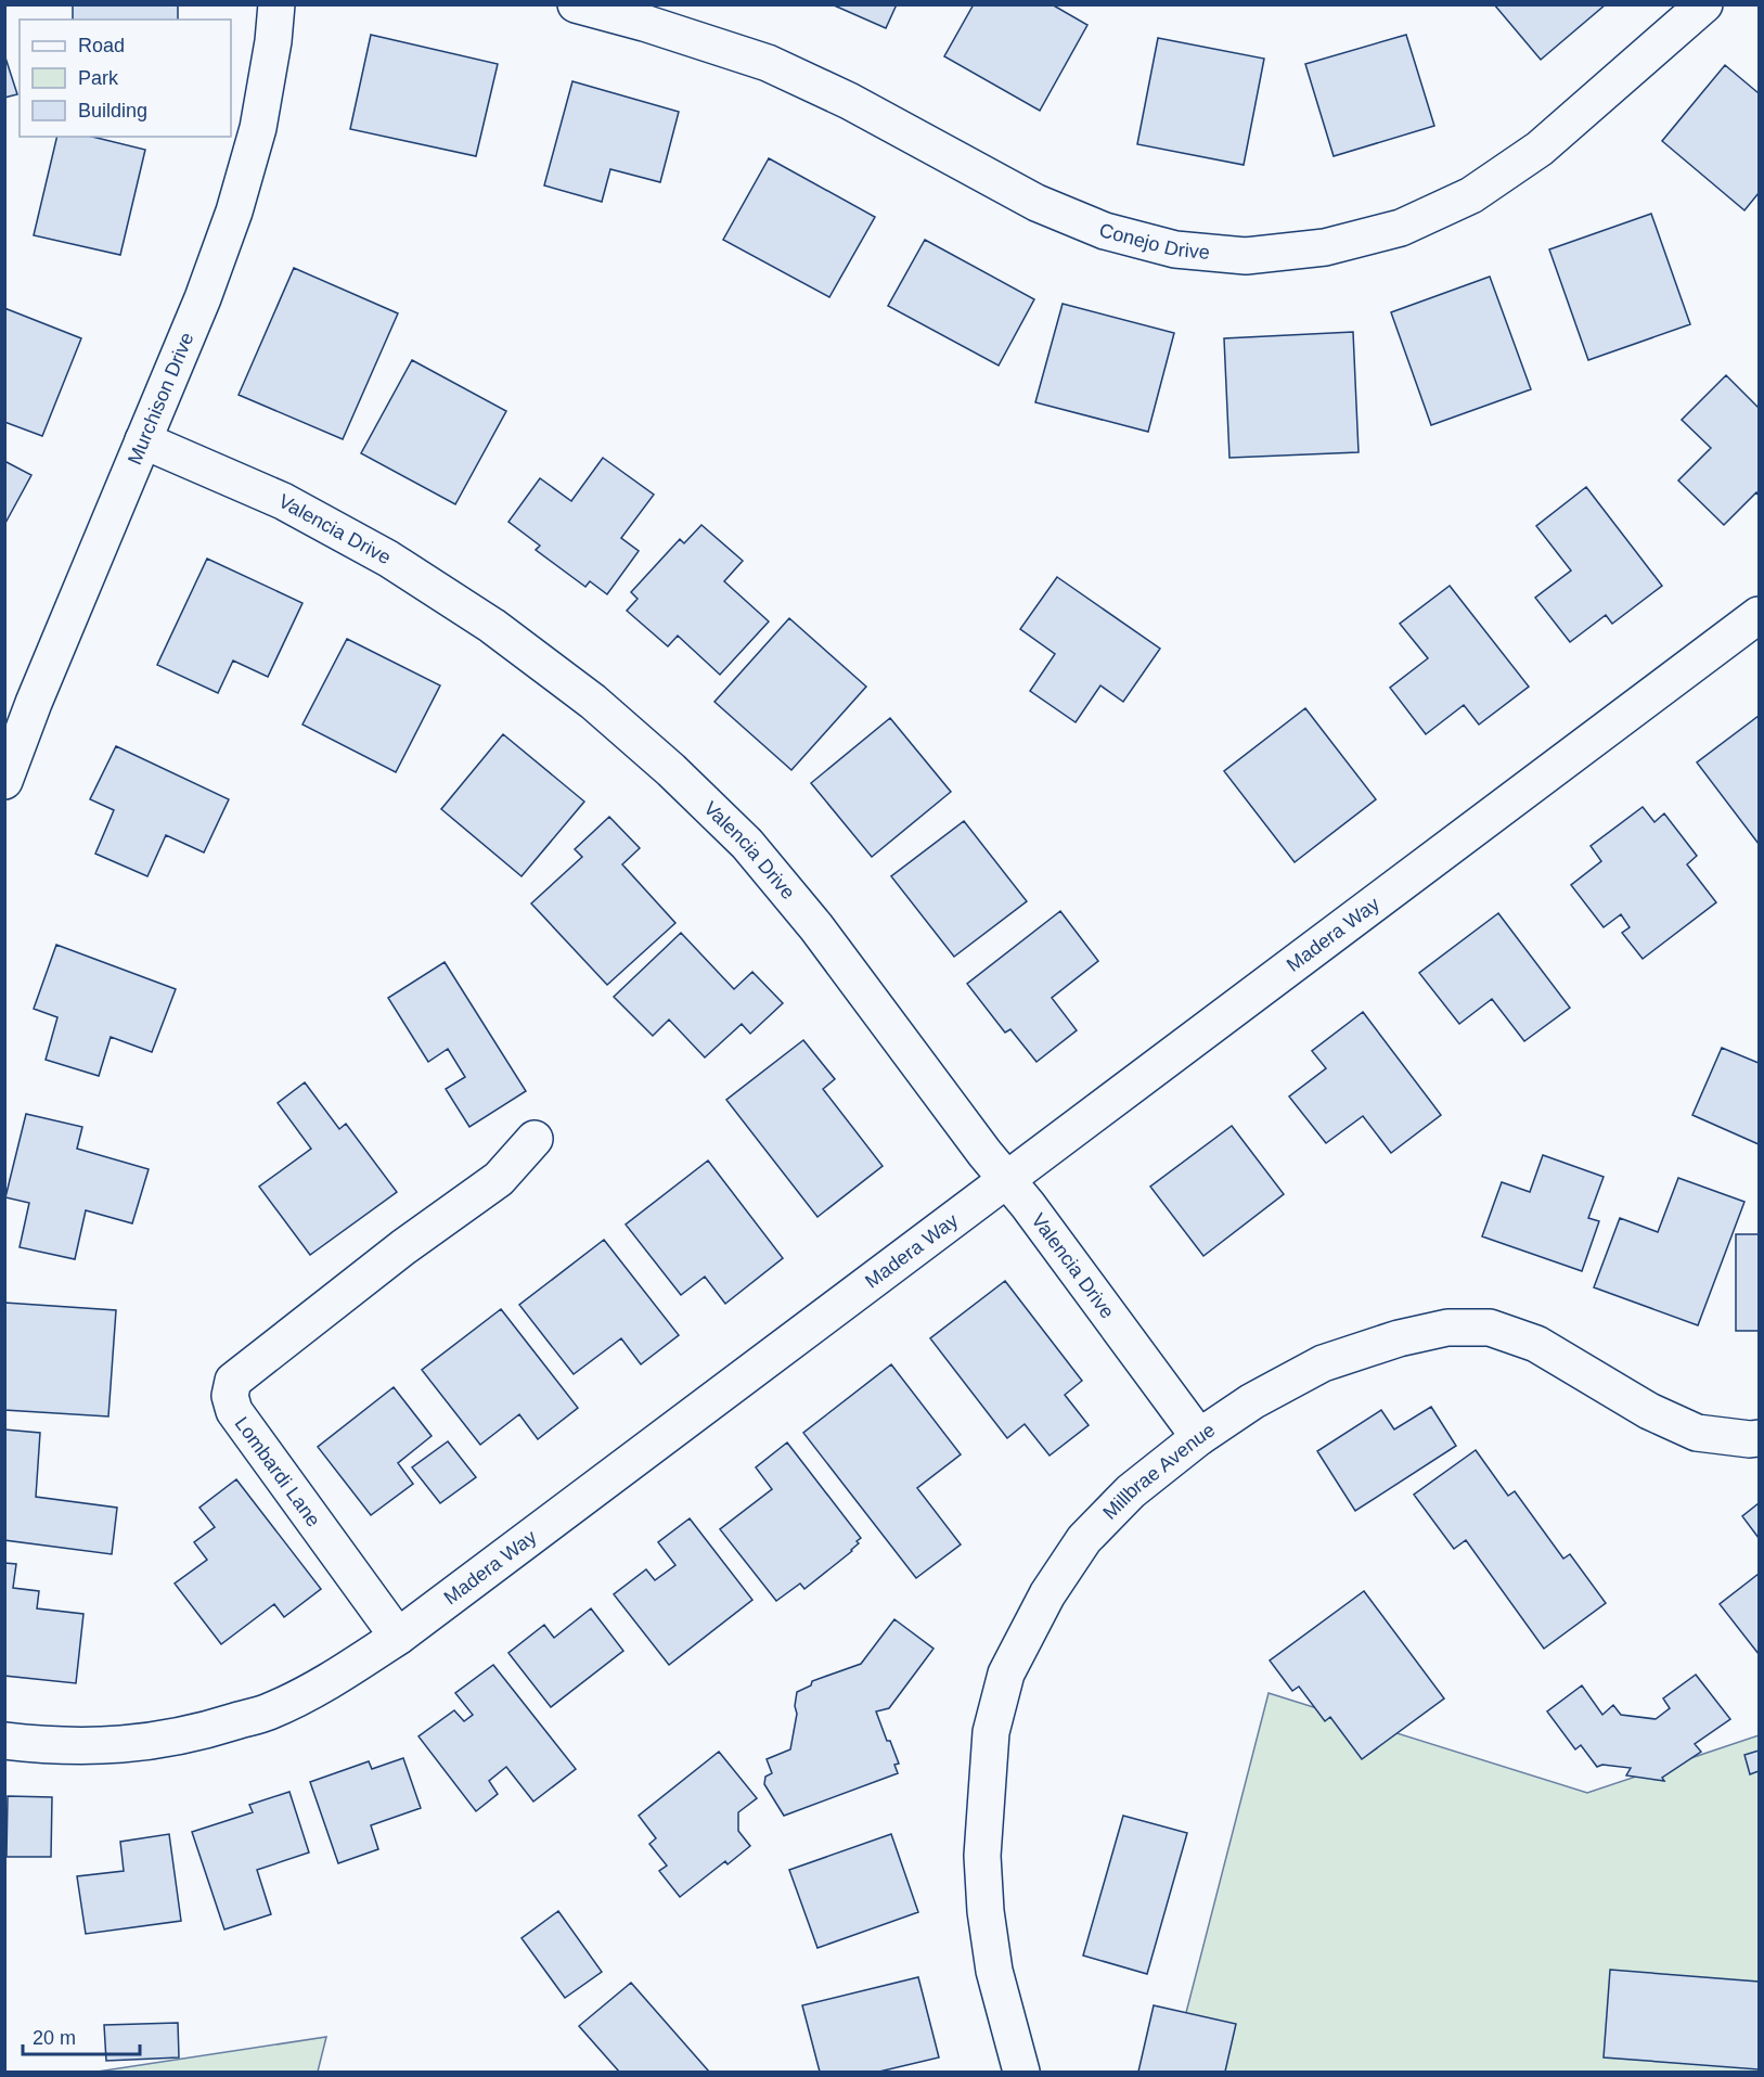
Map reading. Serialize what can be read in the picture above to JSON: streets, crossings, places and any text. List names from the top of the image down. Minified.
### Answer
{"streets":{"street":["Conejo Drive","Murchison Drive","Valencia Drive","Madera Way","Lombardi Lane","Millbrae Avenue"]},"crossings":[["Murchison Drive","Valencia Drive"],["Valencia Drive","Madera Way"],["Valencia Drive","Millbrae Avenue"],["Madera Way","Lombardi Lane"]],"legend":["Road","Park","Building"],"scale_bar":"20 m"}
